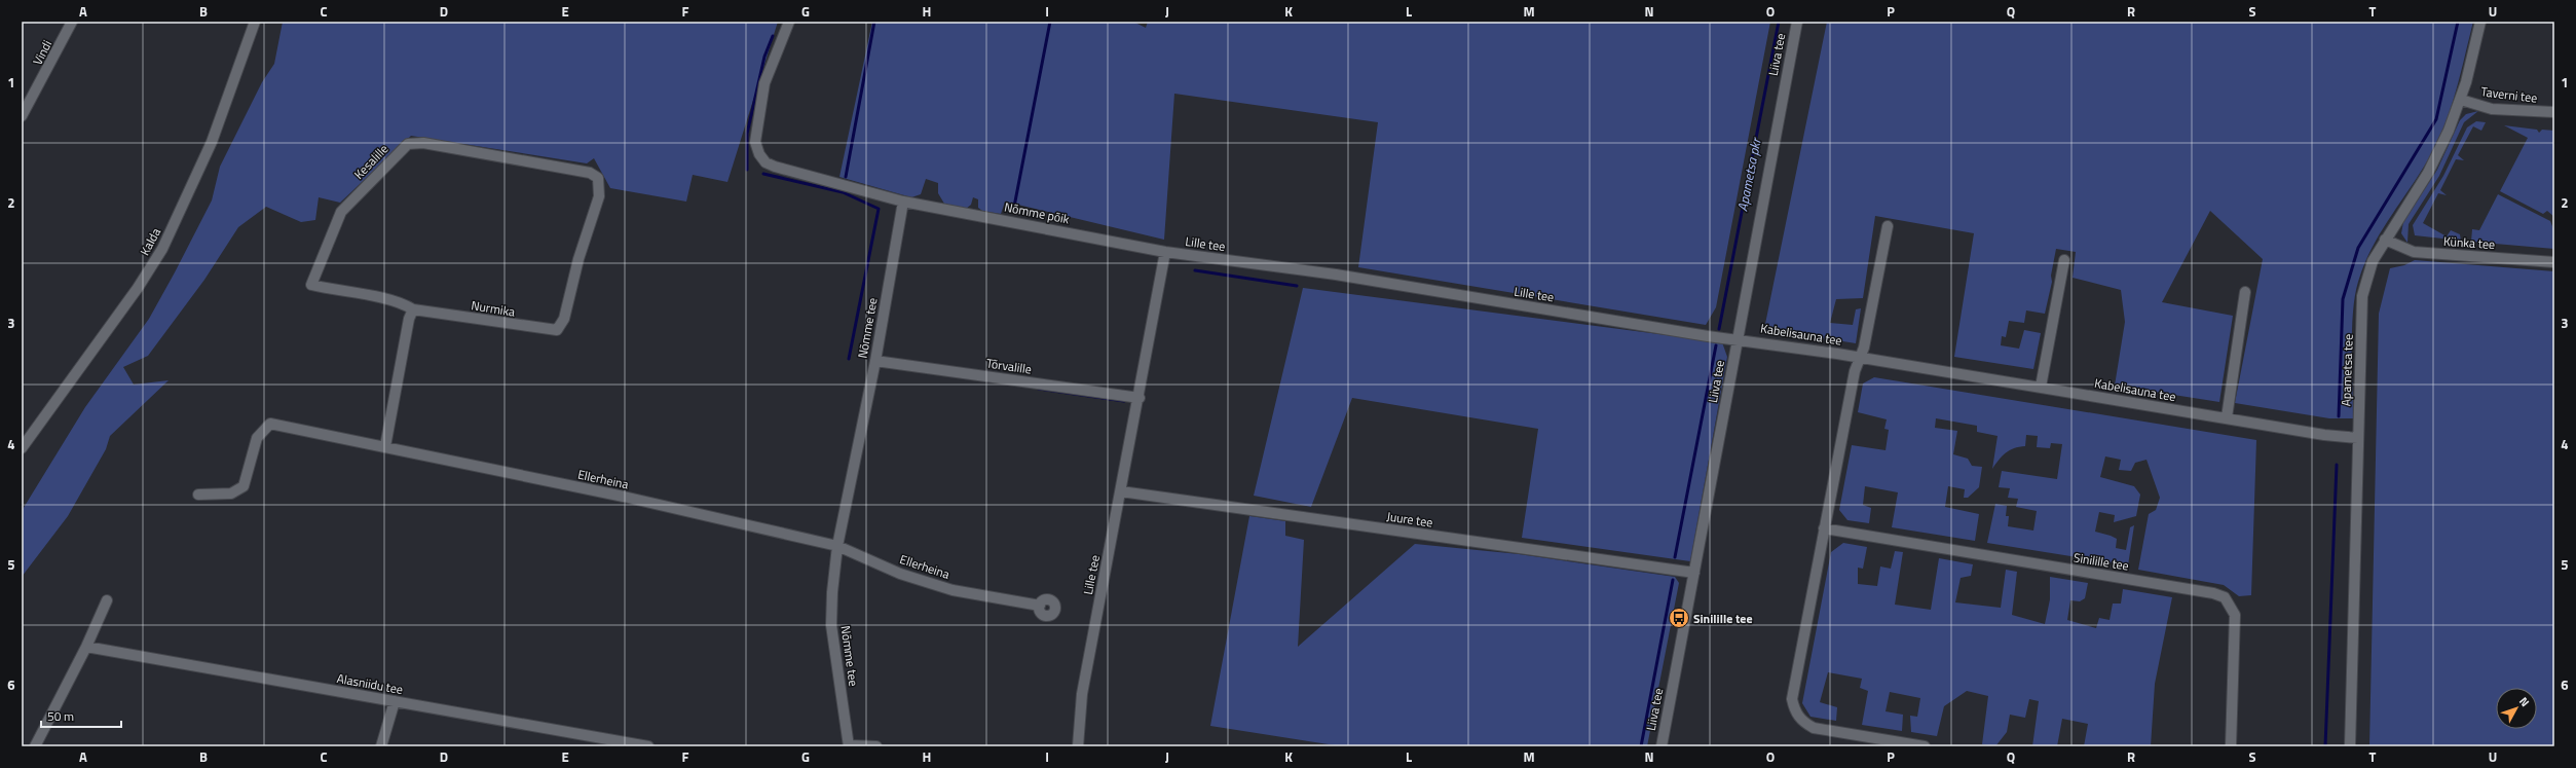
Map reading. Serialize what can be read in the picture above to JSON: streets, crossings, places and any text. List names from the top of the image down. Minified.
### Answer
{"streets":{"street":["Vindi","Liiva tee","Taverni tee","Kesalille","Nõmme põik","Kalda","Künka tee","Lille tee","Nurmika","Nõmme tee","Kabelisauna tee","Tõrvalille","Apametsa tee","Ellerheina","Juure tee","Sinilille tee","Alasniidu tee"]},"crossings":[["Liiva tee","Lille tee"],["Liiva tee","Kabelisauna tee"],["Liiva tee","Juure tee"],["Taverni tee","Apametsa tee"],["Kesalille","Nurmika"],["Nõmme põik","Lille tee"],["Nõmme põik","Nõmme tee"],["Künka tee","Apametsa tee"],["Lille tee","Kabelisauna tee"],["Lille tee","Tõrvalille"],["Lille tee","Juure tee"],["Nõmme tee","Tõrvalille"],["Nõmme tee","Ellerheina"],["Kabelisauna tee","Apametsa tee"]],"water":["Apametsa pkr"],"places":{"bus stop":["Sinilille tee"]},"scale_bar":"50 m","north":"top right","grid":{"columns":["A","B","C","D","E","F","G","H","I","J","K","L","M","N","O","P","Q","R","S","T","U"],"rows":["1","2","3","4","5","6"]}}
